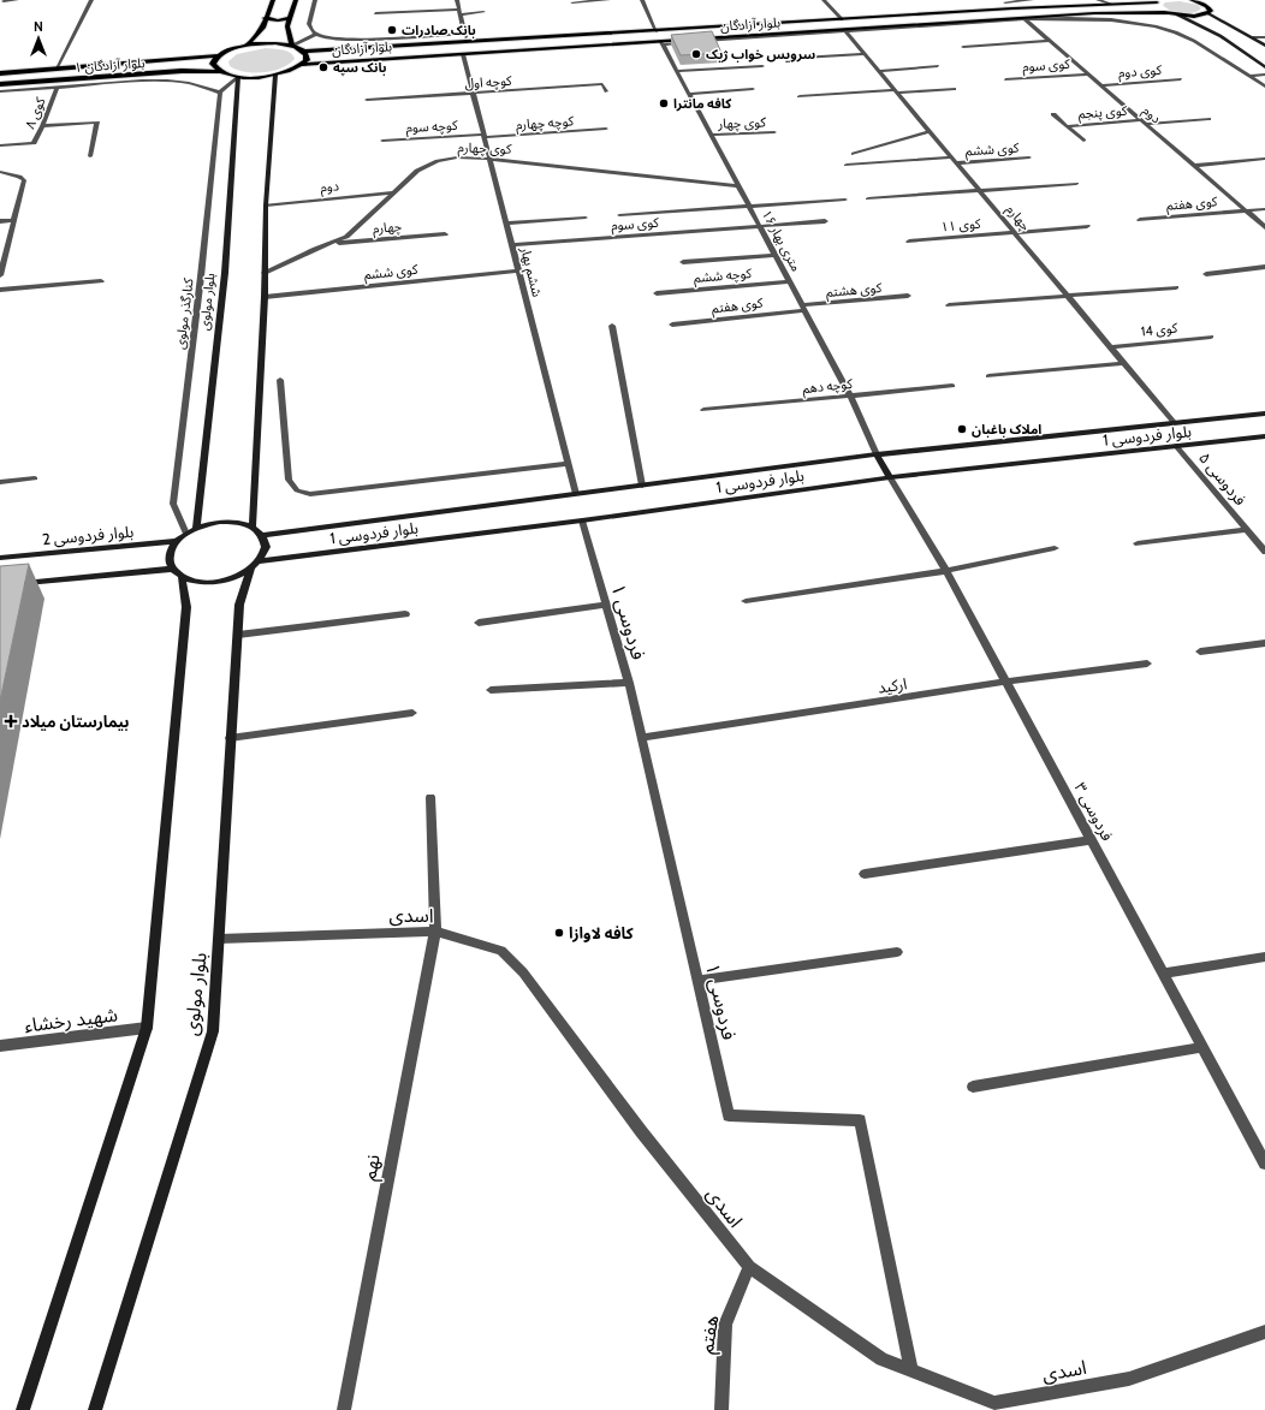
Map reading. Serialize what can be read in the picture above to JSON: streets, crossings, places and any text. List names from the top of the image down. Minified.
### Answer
{"streets":{"main road":["بلوار آزادگان","بلوار آزادگان ۱","بلوار مولوی","بلوار فردوسی 1","بلوار فردوسی 2"],"street":["کوی سوم","کوی دوم","کوچه اول","کوی پنجم","کوی ۸","دوم","کوچه چهارم","کوی چهار","کوچه سوم","کوی چهارم","کوی ششم","کوی هفتم","چهارم","کوی ۱۱","۱۶ متری بهار","ششم بهار","کوچه ششم","کوی هشتم","کنارگذر مولوی","کوی 14","کوچه دهم","فردوسی ۵","فردوسی ۱","ارکید","فردوسی ۳","اسدی","شهید رخشاء","نهم","هفتم"]},"crossings":[["بلوار آزادگان","بلوار آزادگان ۱"],["بلوار آزادگان","دوم"],["بلوار آزادگان","چهارم"],["بلوار آزادگان","۱۶ متری بهار"],["بلوار آزادگان","ششم بهار"],["بلوار آزادگان ۱","بلوار مولوی"],["کوی سوم","دوم"],["کوی سوم","۱۶ متری بهار"],["کوی سوم","ششم بهار"],["کوی دوم","دوم"],["کوچه اول","ششم بهار"],["کوی پنجم","دوم"],["دوم","کوی چهارم"],["دوم","کوی هفتم"],["کوچه چهارم","کوچه سوم"],["کوچه چهارم","ششم بهار"],["کوی چهار","۱۶ متری بهار"],["کوچه سوم","ششم بهار"],["کوی چهارم","چهارم"],["کوی چهارم","۱۶ متری بهار"],["کوی چهارم","ششم بهار"],["کوی ششم","چهارم"],["کوی ششم","ششم بهار"],["کوی هفتم","۱۶ متری بهار"],["کوی هفتم","کوی هشتم"],["چهارم","کوی ۱۱"],["چهارم","کوی 14"],["چهارم","بلوار فردوسی 1"],["۱۶ متری بهار","کوچه ششم"],["۱۶ متری بهار","کوی هشتم"],["۱۶ متری بهار","کوچه دهم"],["۱۶ متری بهار","بلوار فردوسی 1"],["ششم بهار","بلوار فردوسی 1"],["بلوار مولوی","کنارگذر مولوی"],["بلوار مولوی","بلوار فردوسی 1"],["بلوار مولوی","بلوار فردوسی 2"],["بلوار مولوی","اسدی"],["کنارگذر مولوی","بلوار فردوسی 1"],["کنارگذر مولوی","بلوار فردوسی 2"],["بلوار فردوسی 1","فردوسی ۵"],["بلوار فردوسی 1","بلوار فردوسی 2"],["بلوار فردوسی 1","فردوسی ۱"],["بلوار فردوسی 1","فردوسی ۳"],["فردوسی ۱","ارکید"],["فردوسی ۱","اسدی"],["ارکید","فردوسی ۳"],["اسدی","نهم"],["اسدی","هفتم"]],"places":{"other":["بانک صادرات","سرویس خواب ژیک","بانک سپه","کافه مانترا","املاک باغبان","کافه لاوازا"],"health":["بیمارستان میلاد"]},"north":"top"}
